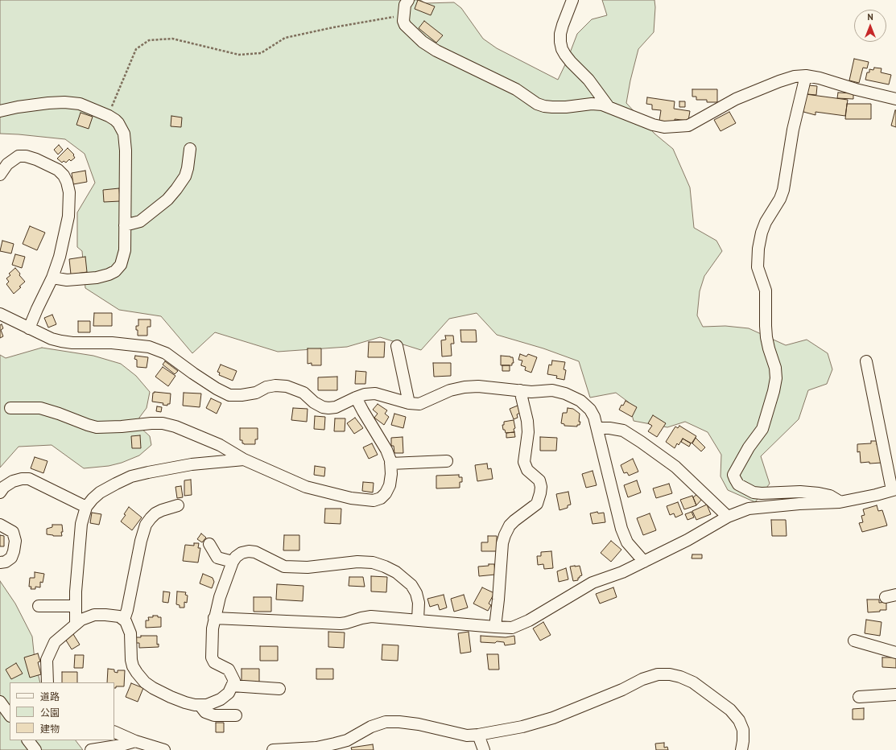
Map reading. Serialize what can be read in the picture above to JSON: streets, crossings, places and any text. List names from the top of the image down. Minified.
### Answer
{"legend":["道路","公園","建物"],"north":"top"}
